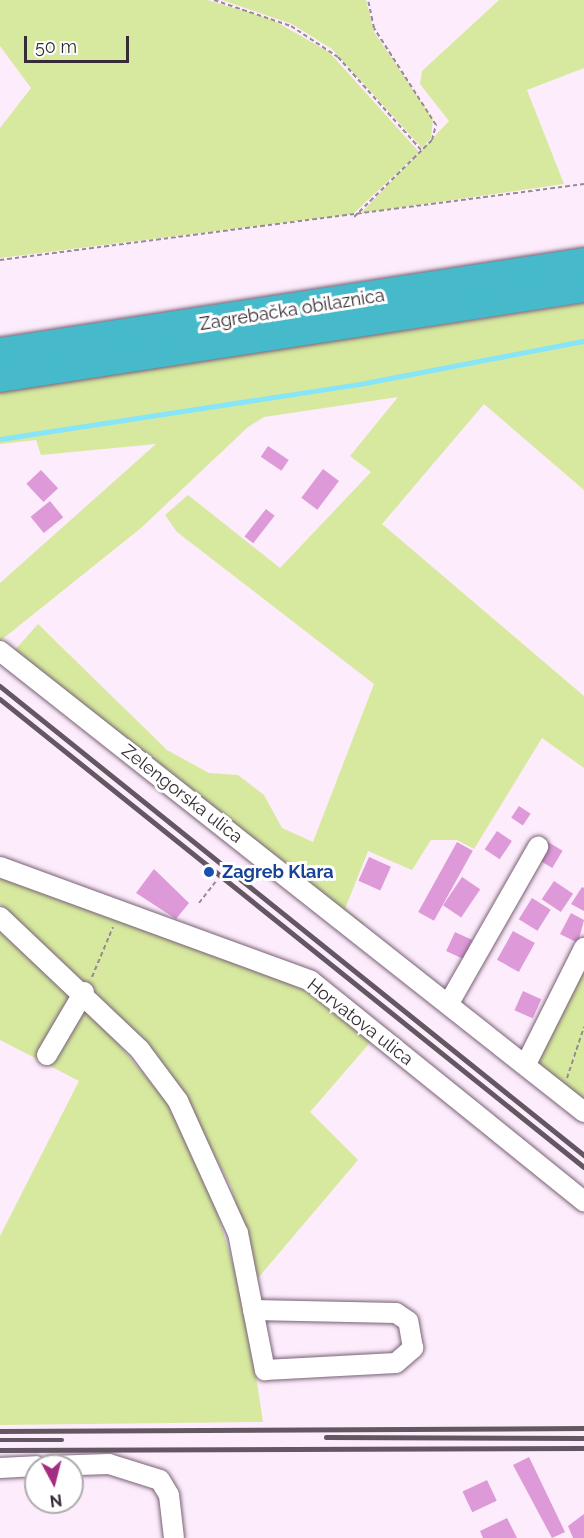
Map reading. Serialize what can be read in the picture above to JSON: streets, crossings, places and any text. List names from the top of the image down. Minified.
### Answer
{"streets":{"highway":["Zagrebačka obilaznica"],"street":["Zelengorska ulica","Horvatova ulica"]},"places":["Zagreb Klara"],"scale_bar":"50 m","north":"bottom"}
